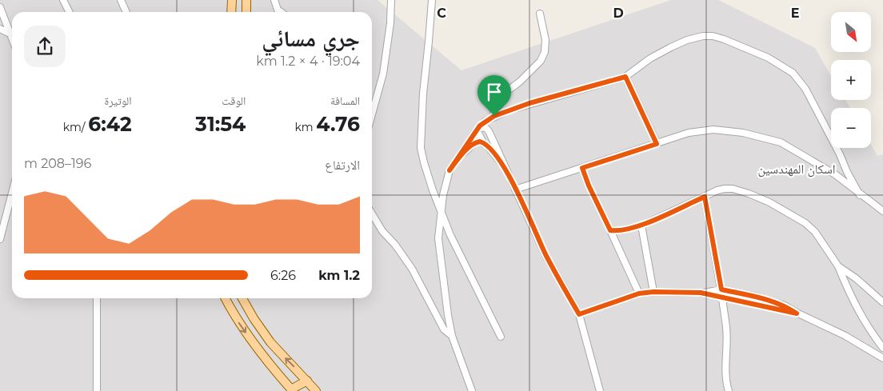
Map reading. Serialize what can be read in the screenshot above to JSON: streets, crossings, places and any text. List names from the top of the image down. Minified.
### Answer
{"districts":["اسكان المهندسين"],"north":"bottom right","page":{"map_buttons":["+","−"],"heading":["جري مسائي","19:04 · 4 × 1.2 km"],"stats":[["المسافة","4.76 km"],["الوقت","31:54"],["الوتيرة","6:42 /km"]],"chart":["الارتفاع","196–208 m"],"list":[{"name":"1.2 km","note":"6:26"}]},"grid":{"columns":["C","D","E"]}}
